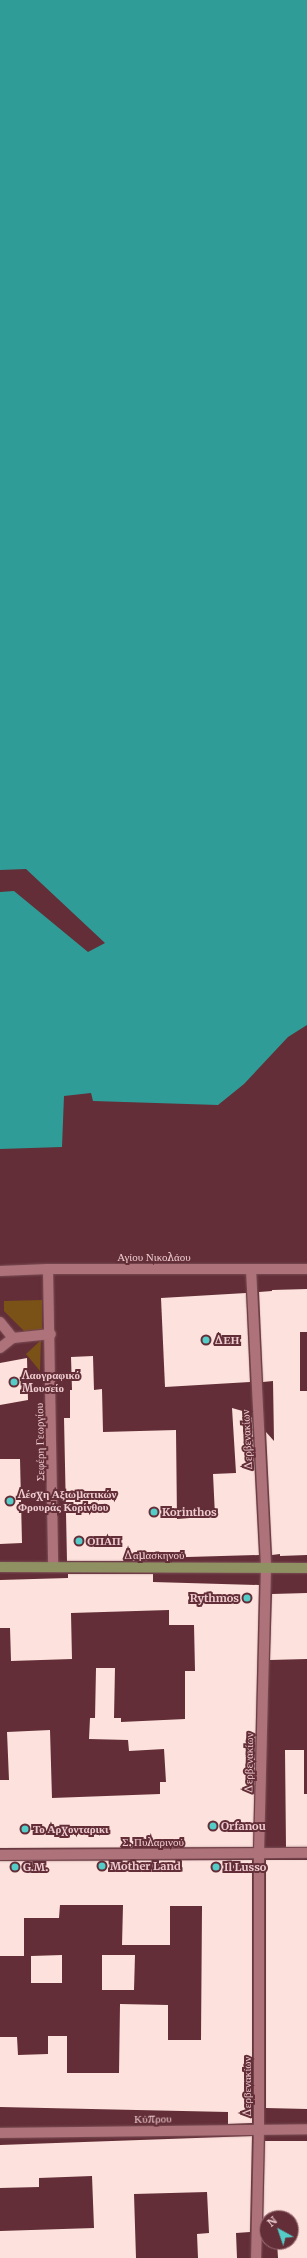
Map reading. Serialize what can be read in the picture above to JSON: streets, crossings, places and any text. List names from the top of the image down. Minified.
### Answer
{"streets":{"main road":["Δαμασκηνού"],"street":["Αγίου Νικολάου","Δερβενακίων","Σεφέρη Γεωργίου","Σ. Πυλαρινού","Κύπρου"]},"crossings":[["Αγίου Νικολάου","Δερβενακίων"],["Αγίου Νικολάου","Σεφέρη Γεωργίου"],["Δερβενακίων","Δαμασκηνού"],["Δερβενακίων","Σ. Πυλαρινού"],["Δερβενακίων","Κύπρου"],["Σεφέρη Γεωργίου","Δαμασκηνού"]],"places":["ΔΕΗ","Λαογραφικό Μουσείο","Λέσχη Αξιωματικών Φρουράς Κορίνθου","Korinthos","ΟΠΑΠ","Rythmos","Orfanou","Το Αρχονταρικι","Mother Land","G.M.","Il Lusso"],"north":"top left"}
